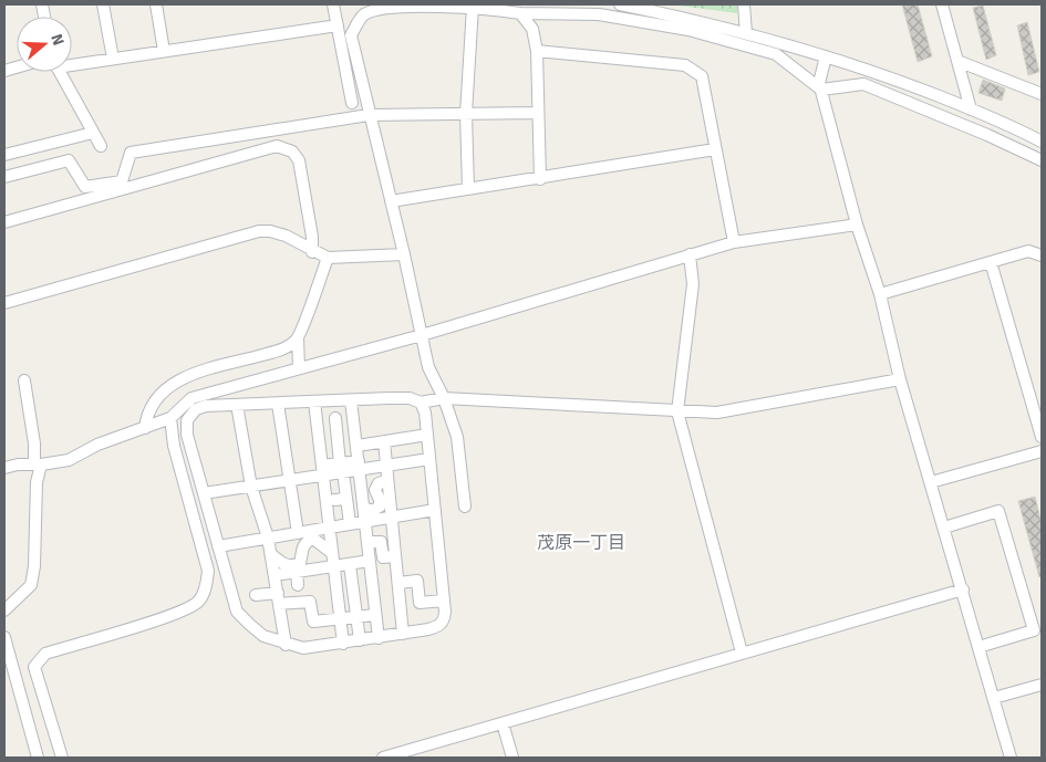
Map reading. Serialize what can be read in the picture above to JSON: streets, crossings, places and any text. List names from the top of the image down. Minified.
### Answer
{"districts":["茂原一丁目"],"north":"right"}
